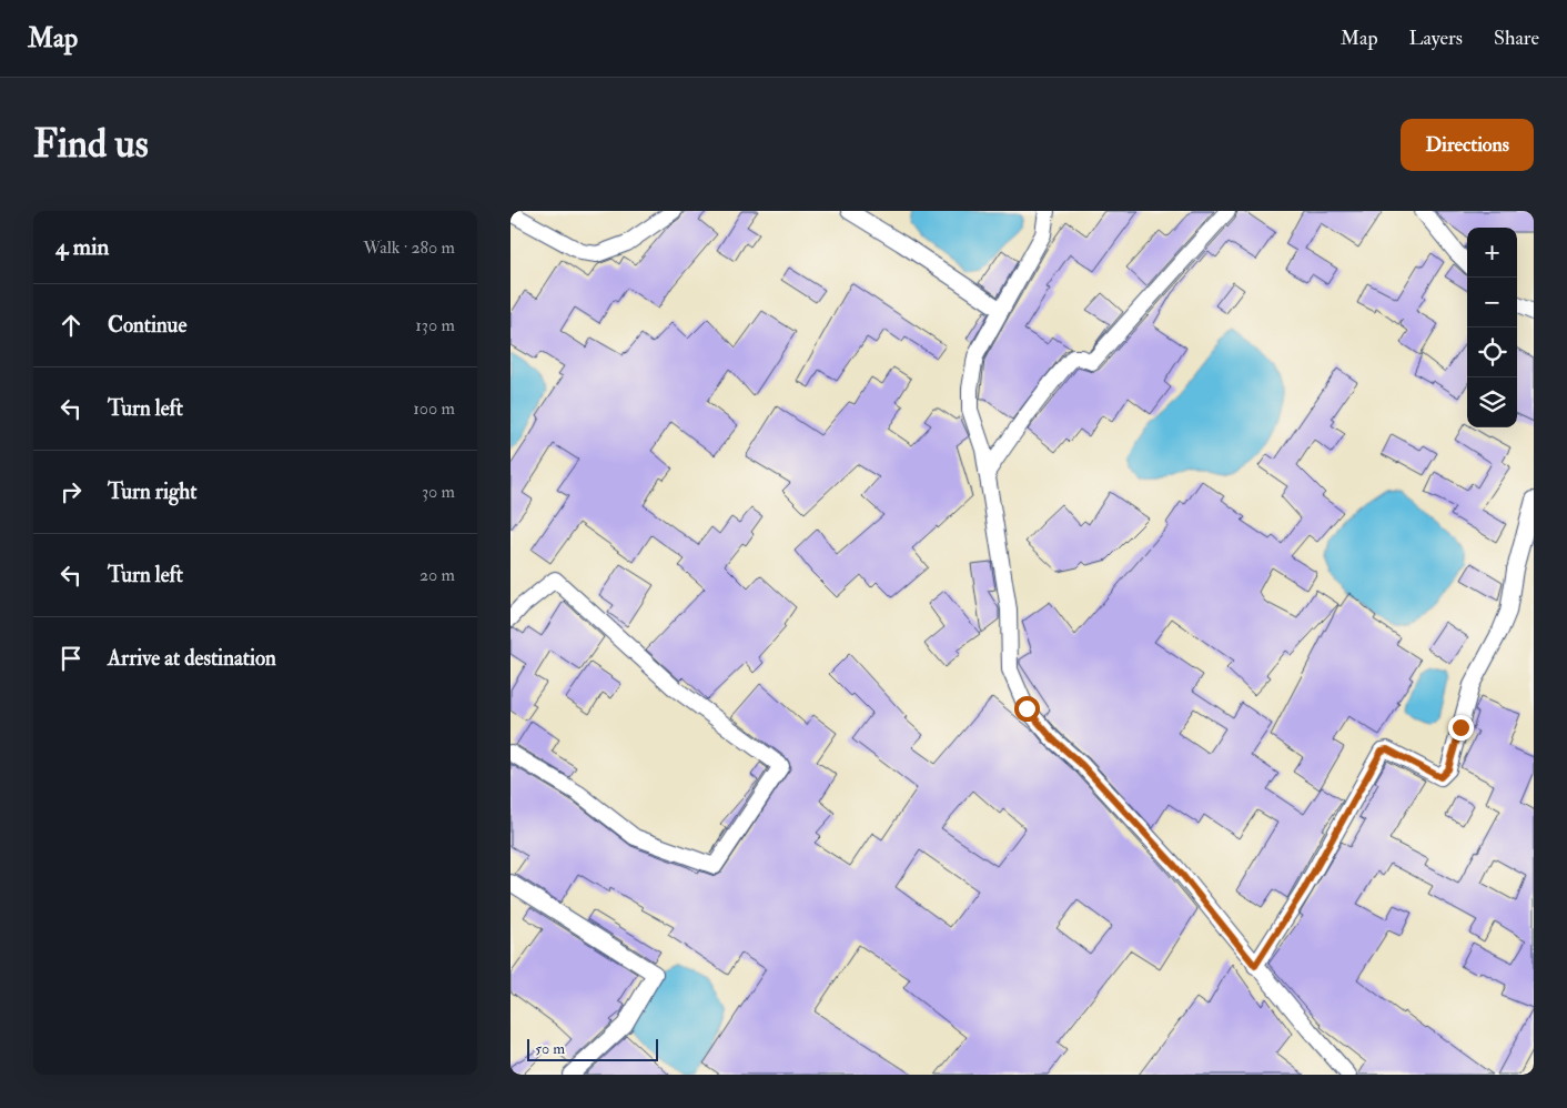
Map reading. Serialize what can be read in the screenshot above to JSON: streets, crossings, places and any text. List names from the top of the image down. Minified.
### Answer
{"scale_bar":"50 m","page":{"header":"Map","nav":["Map","Layers","Share"],"buttons":"Directions","title":"Find us","heading":["4 min","Walk · 280 m"],"map_buttons":["+","−"],"list":[["Continue","130 m"],["Turn left","100 m"],["Turn right","30 m"],["Turn left","20 m"],"Arrive at destination"],"scale":"50 m"}}
